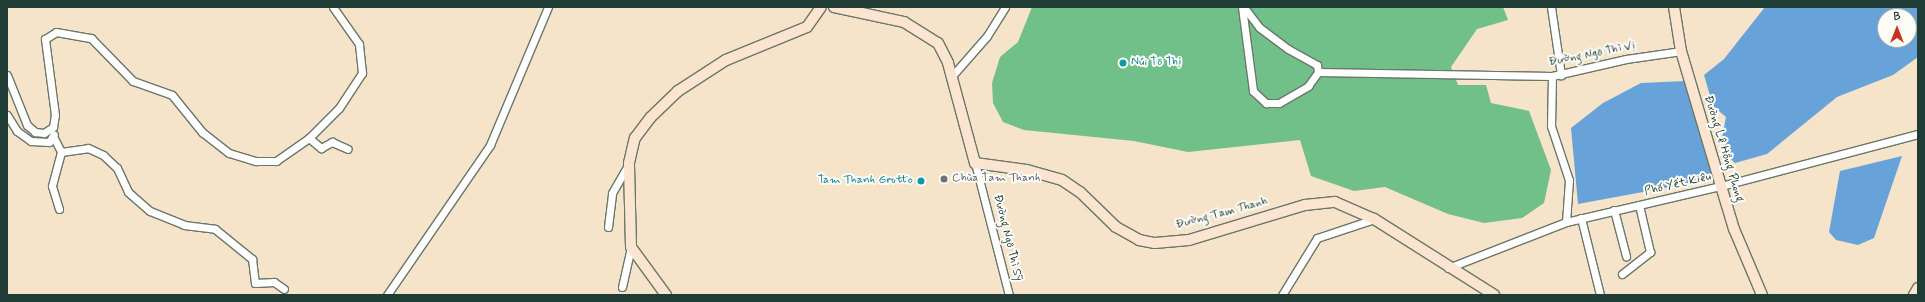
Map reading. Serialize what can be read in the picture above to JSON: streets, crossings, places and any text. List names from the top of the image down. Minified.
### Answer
{"streets":{"street":["Đường Ngô Thì Vị","Đường Lê Hồng Phong","Phố Yết Kiêu","Đường Tam Thanh","Đường Ngô Thì Sỹ"]},"crossings":[["Đường Ngô Thì Vị","Đường Lê Hồng Phong"],["Đường Lê Hồng Phong","Phố Yết Kiêu"],["Phố Yết Kiêu","Đường Tam Thanh"],["Đường Tam Thanh","Đường Ngô Thì Sỹ"]],"places":["Núi Tô Thị","Chùa Tam Thanh","Tam Thanh Grotto"],"north":"top"}
